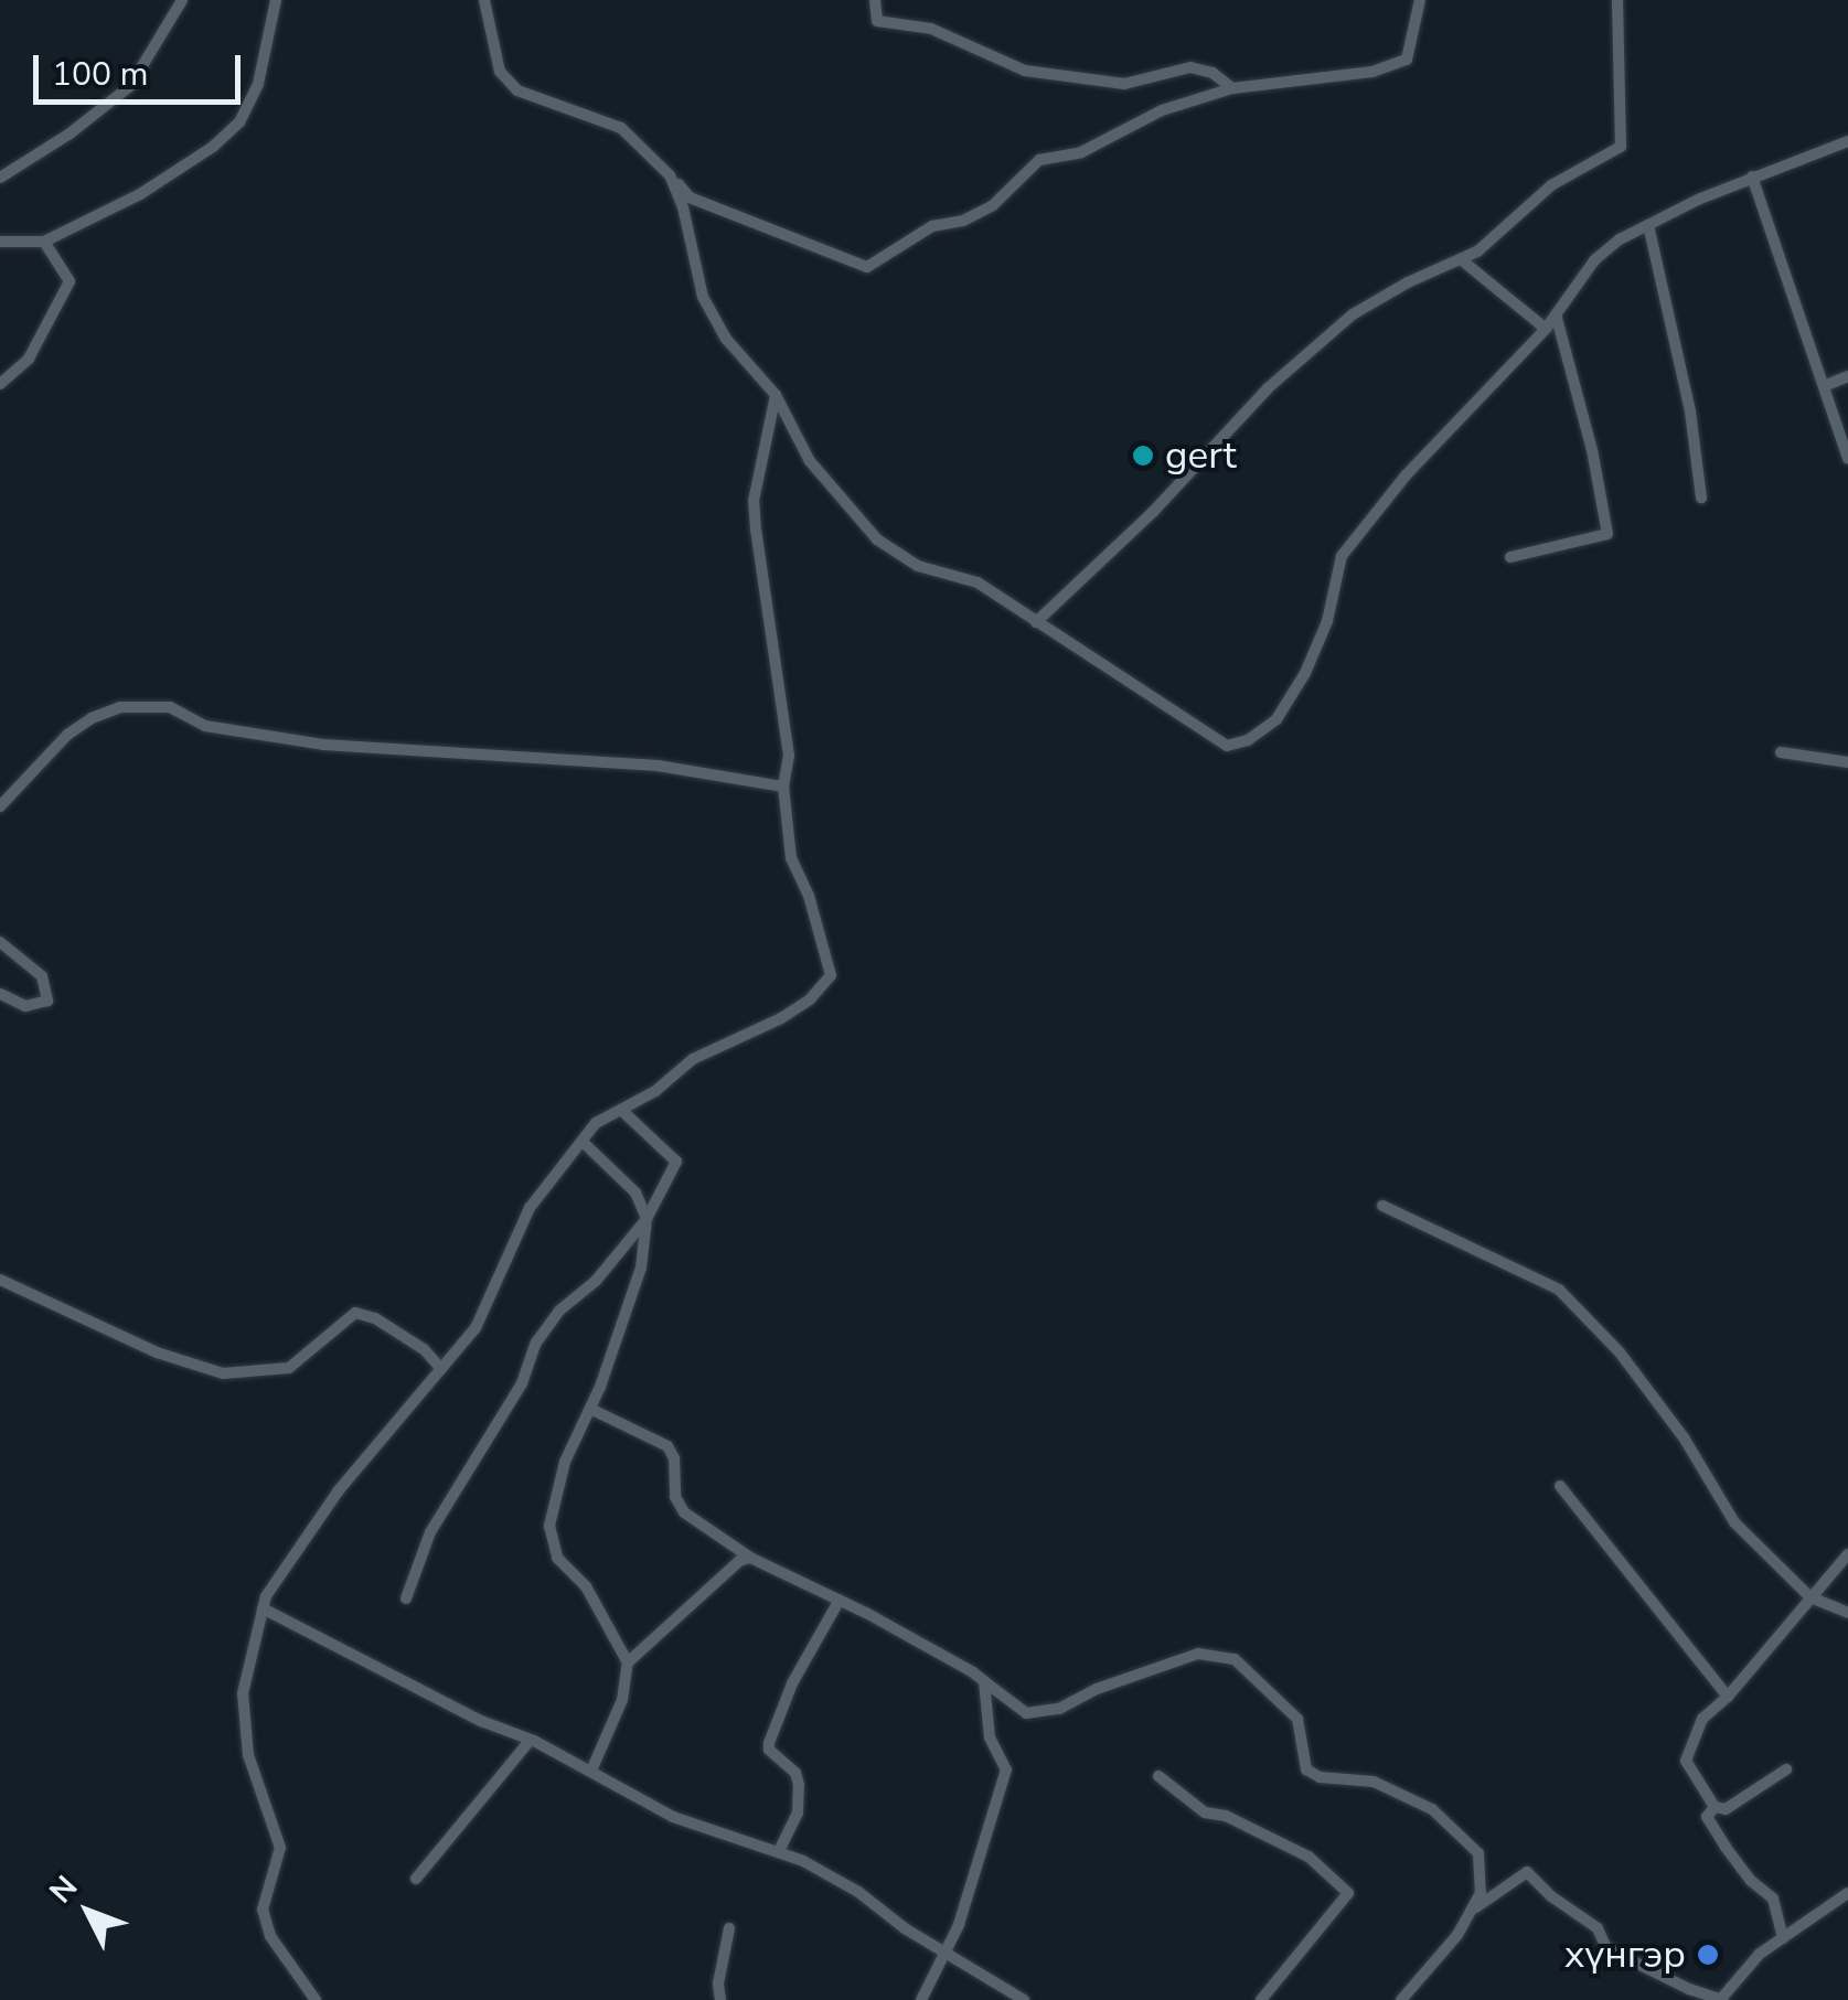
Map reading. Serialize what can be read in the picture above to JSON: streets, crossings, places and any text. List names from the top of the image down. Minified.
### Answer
{"places":["gert","хүнгэр"],"scale_bar":"100 m","north":"top left"}
